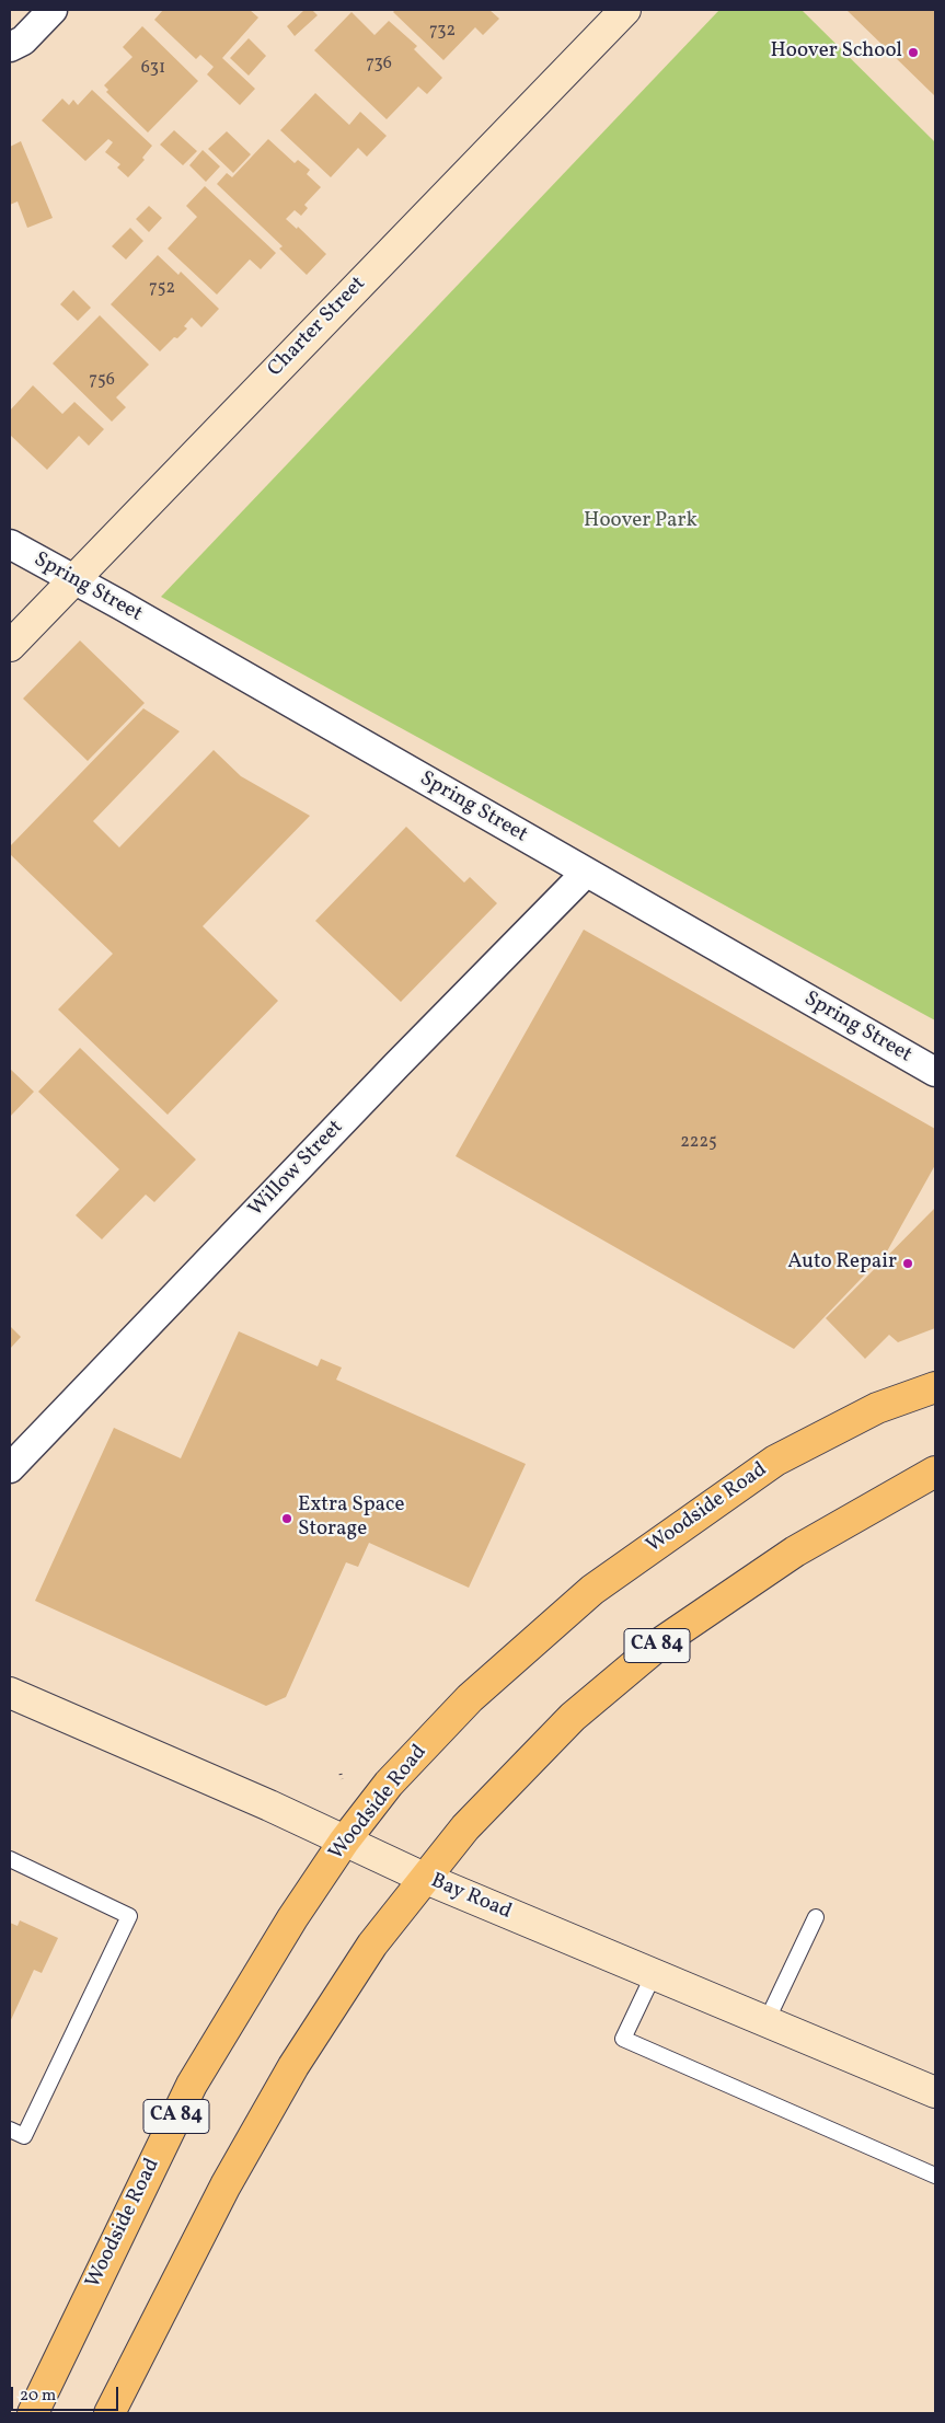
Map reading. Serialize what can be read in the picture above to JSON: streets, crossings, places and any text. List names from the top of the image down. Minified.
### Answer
{"streets":{"highway":["Woodside Road","CA 84"],"street":["Charter Street","Spring Street","Willow Street","Bay Road"]},"crossings":[["Charter Street","Spring Street"],["Spring Street","Willow Street"],["Woodside Road","Bay Road"],["CA 84","Bay Road"]],"parks":["Hoover Park"],"places":["Hoover School","Auto Repair","Extra Space Storage"],"house_numbers":["732","736","631","752","756","2225"],"scale_bar":"20 m"}
